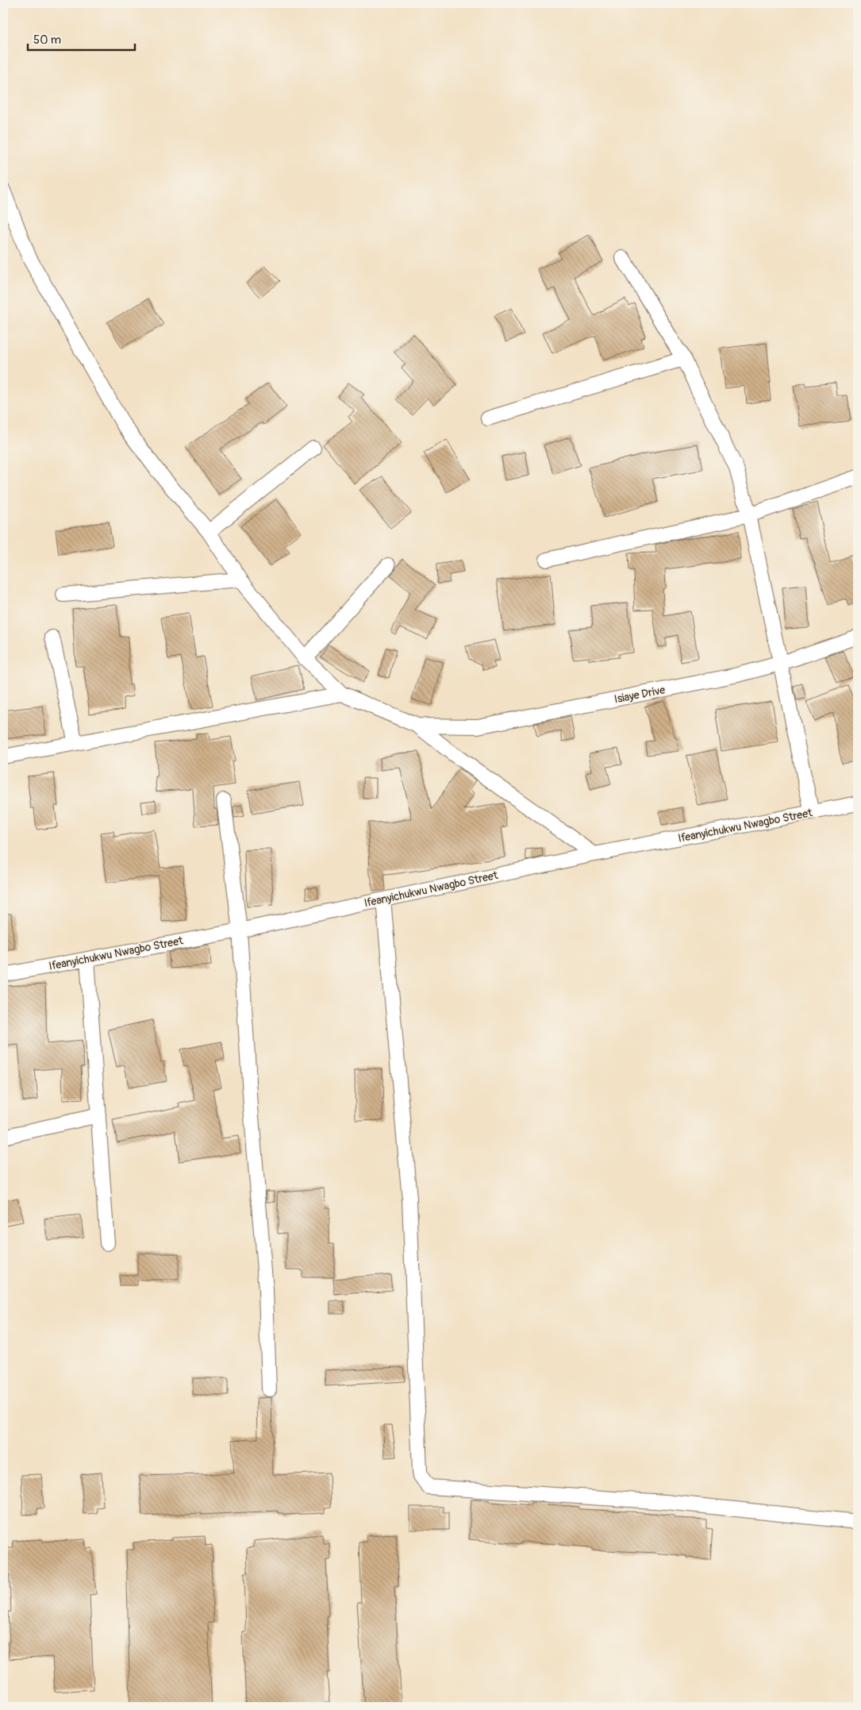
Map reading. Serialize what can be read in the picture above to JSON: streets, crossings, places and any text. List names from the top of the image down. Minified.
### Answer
{"streets":{"street":["Isiaye Drive","Ifeanyichukwu Nwagbo Street"]},"scale_bar":"50 m"}
